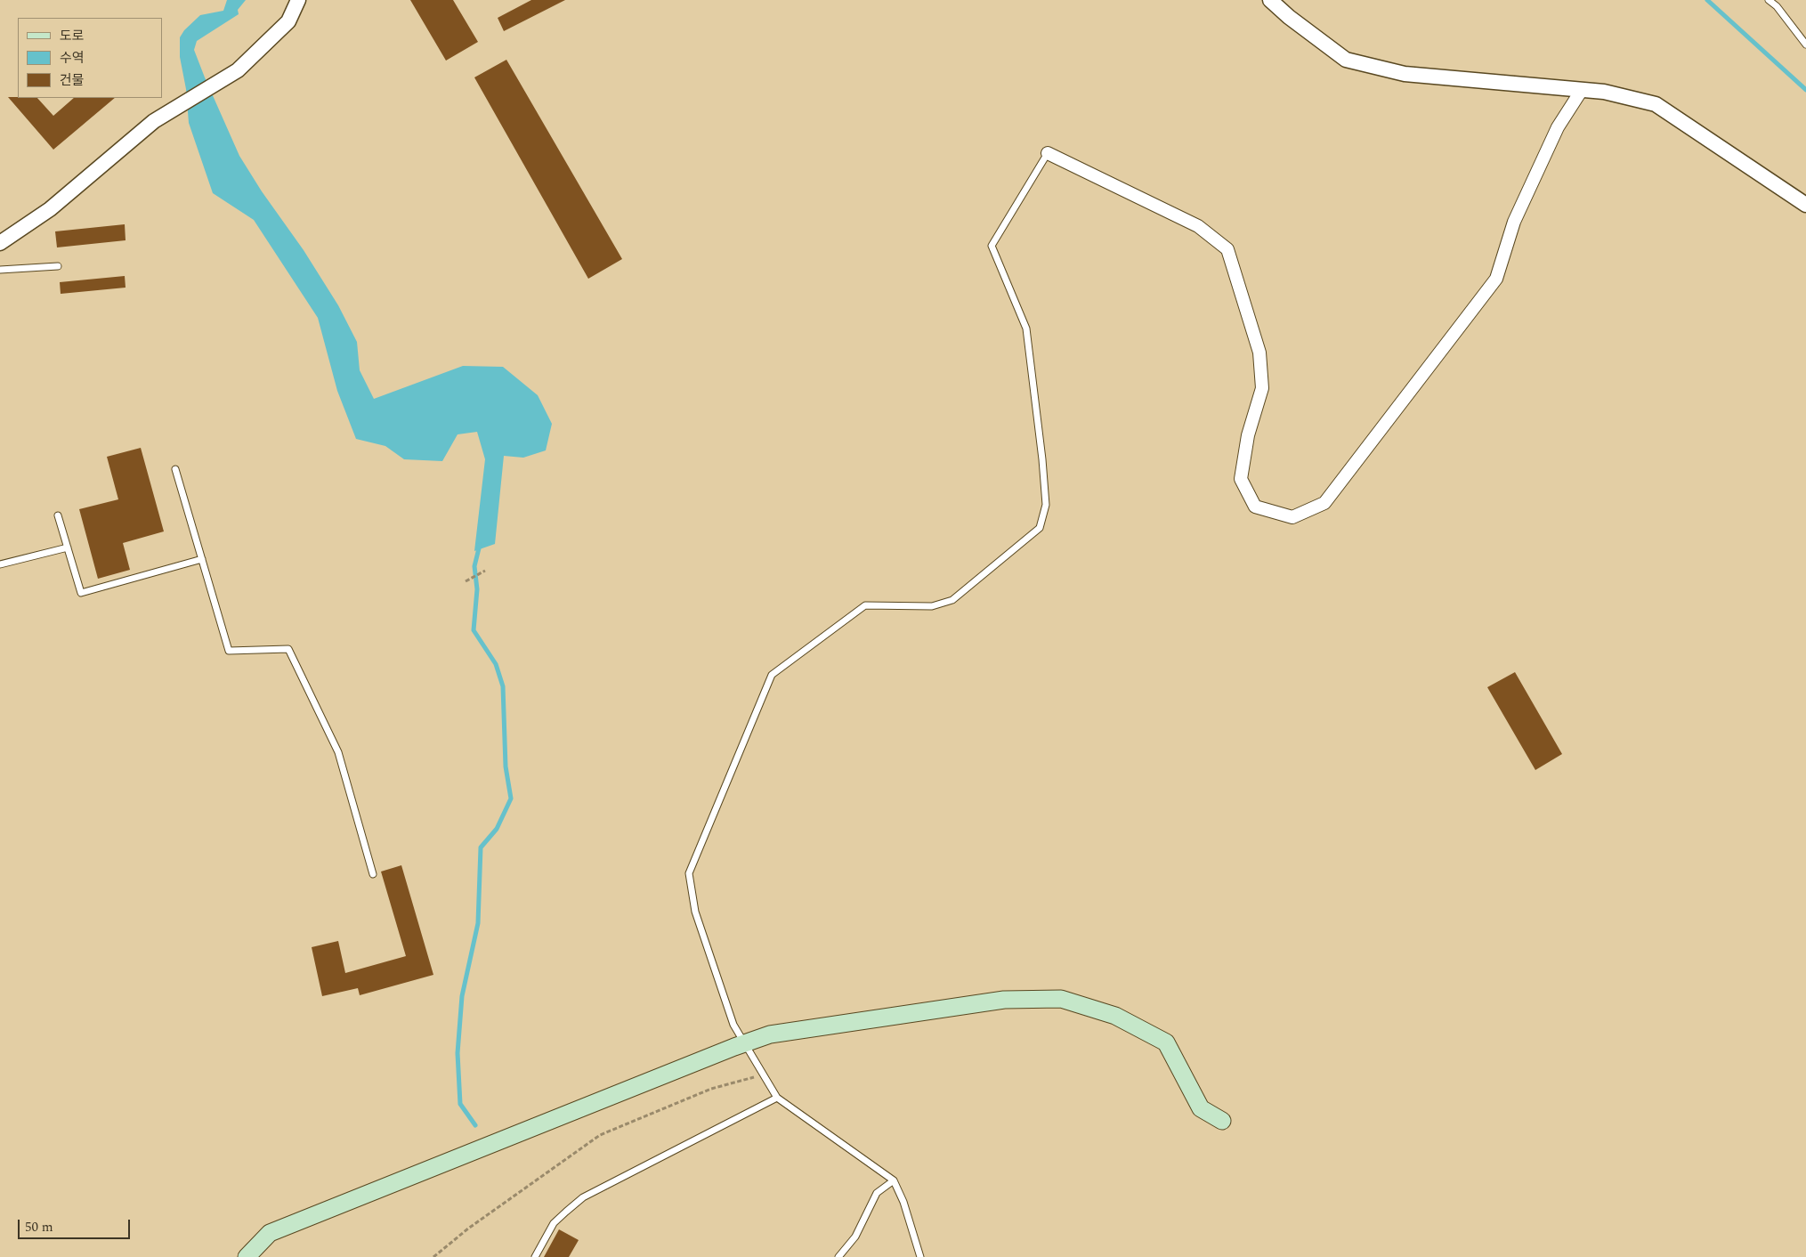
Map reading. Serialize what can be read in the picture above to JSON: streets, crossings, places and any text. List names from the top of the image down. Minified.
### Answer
{"legend":["도로","수역","건물"],"scale_bar":"50 m"}
